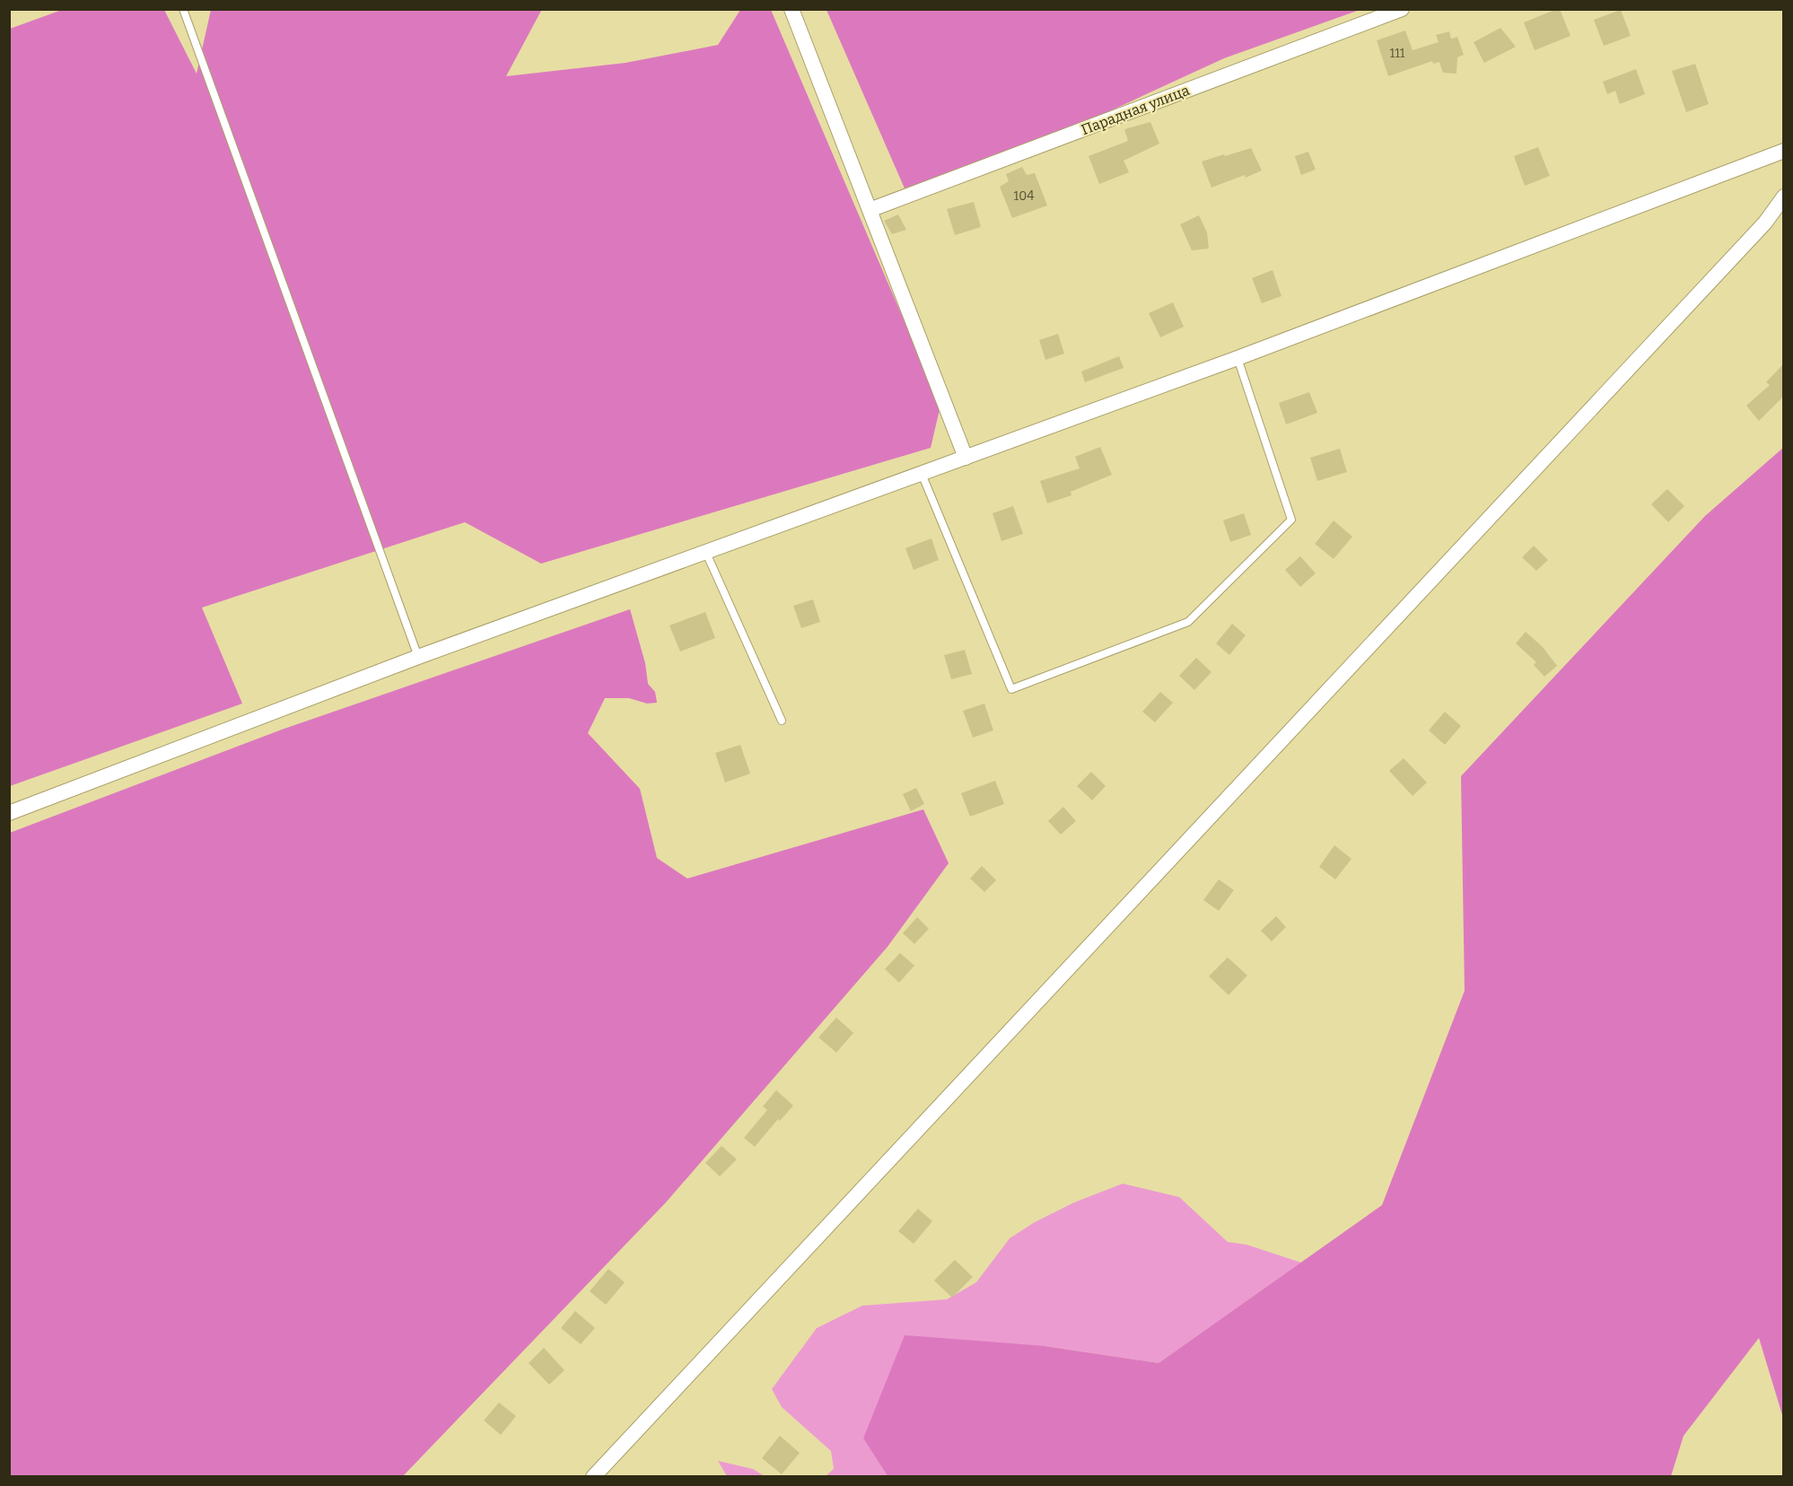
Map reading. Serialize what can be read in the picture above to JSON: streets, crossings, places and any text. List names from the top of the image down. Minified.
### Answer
{"streets":{"street":["Парадная улица"]},"house_numbers":["111","104"]}
